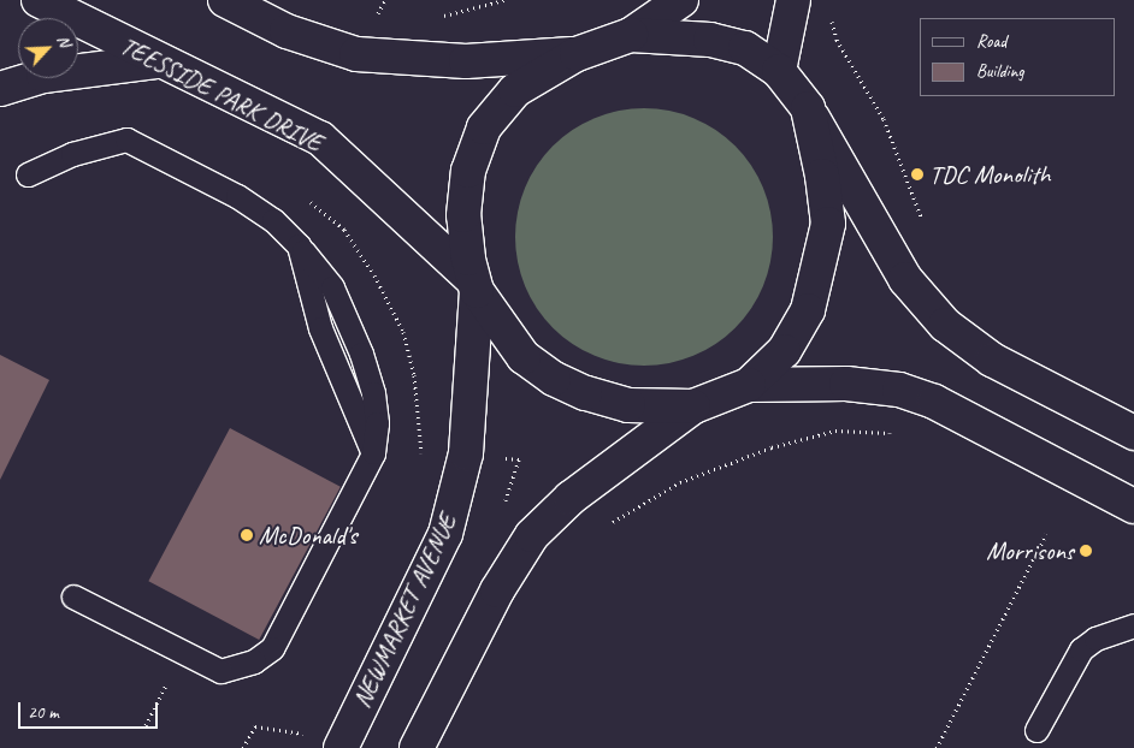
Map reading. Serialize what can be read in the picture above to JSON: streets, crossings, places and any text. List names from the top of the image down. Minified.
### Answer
{"streets":{"street":["TEESSIDE PARK DRIVE","NEWMARKET AVENUE"]},"crossings":[["TEESSIDE PARK DRIVE","NEWMARKET AVENUE"]],"places":["TDC Monolith","McDonald's","Morrisons"],"legend":["Road","Building"],"scale_bar":"20 m","north":"top right"}
